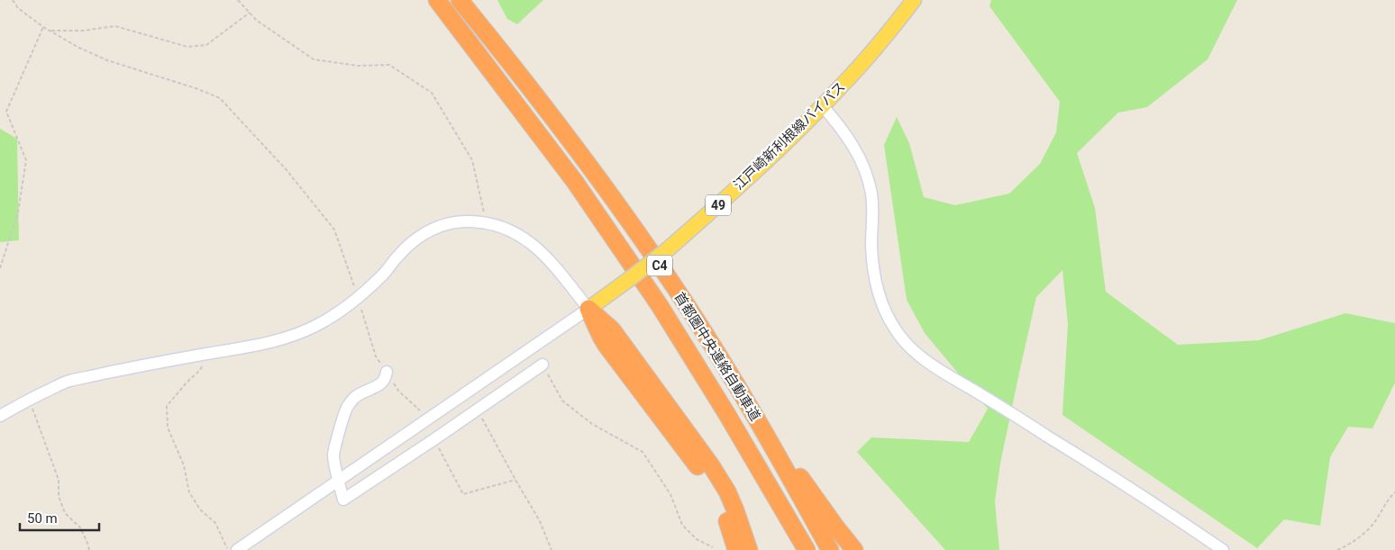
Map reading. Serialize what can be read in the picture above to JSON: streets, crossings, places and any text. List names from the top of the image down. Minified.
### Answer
{"streets":{"highway":["C4","首都圏中央連絡自動車道"],"main road":["江戸崎新利根線バイパス","49"]},"scale_bar":"50 m"}
